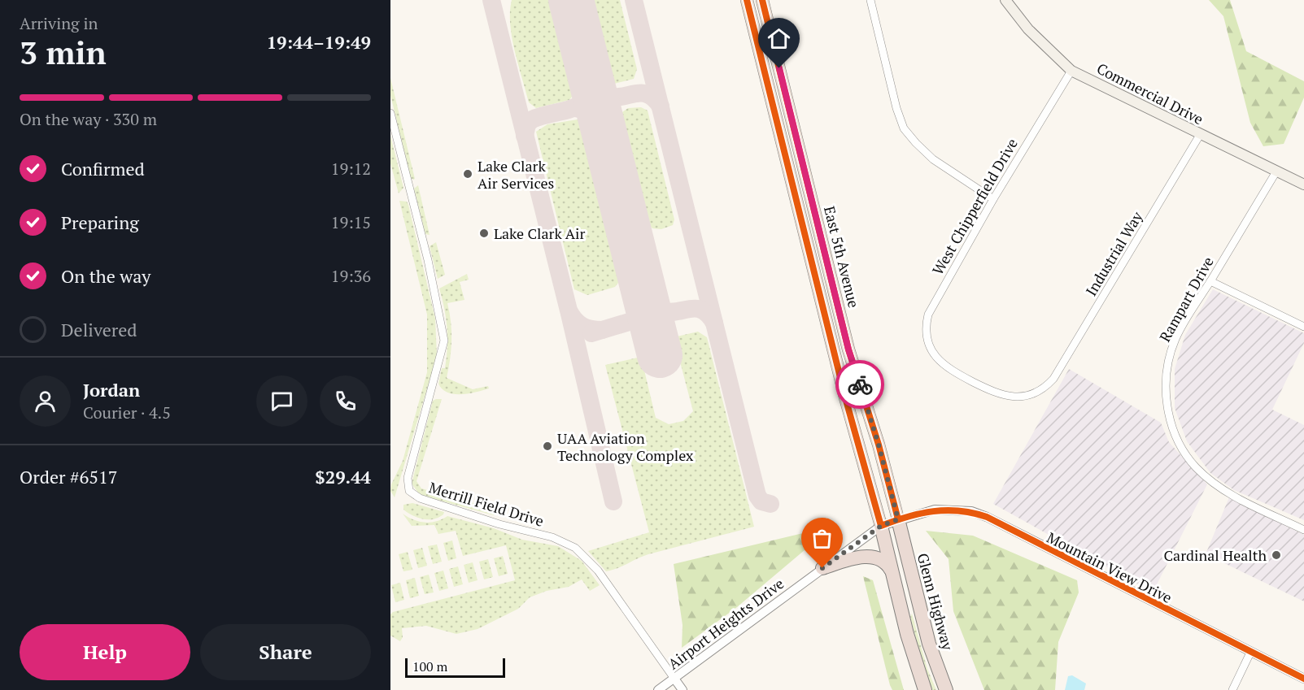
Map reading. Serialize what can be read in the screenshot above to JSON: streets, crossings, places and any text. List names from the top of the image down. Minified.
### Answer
{"streets":{"highway":["East 5th Avenue","Glenn Highway"],"main road":["Commercial Drive"],"street":["West Chipperfield Drive","Industrial Way","Rampart Drive","Merrill Field Drive","Mountain View Drive","Airport Heights Drive"]},"crossings":[["Commercial Drive","West Chipperfield Drive"],["Commercial Drive","Industrial Way"],["Commercial Drive","Rampart Drive"],["West Chipperfield Drive","Industrial Way"],["East 5th Avenue","Mountain View Drive"],["East 5th Avenue","Glenn Highway"],["East 5th Avenue","Airport Heights Drive"],["Merrill Field Drive","Airport Heights Drive"],["Mountain View Drive","Glenn Highway"],["Mountain View Drive","Airport Heights Drive"]],"places":["Lake Clark Air Services","Lake Clark Air","UAA Aviation Technology Complex","Cardinal Health"],"scale_bar":"100 m","page":{"heading":["3 min","Arriving in","19:44–19:49"],"panel":["Jordan","Courier · 4.5","Order #6517","$29.44"],"bar":"On the way · 330 m","list":[["Confirmed","19:12"],["Preparing","19:15"],["On the way","19:36"],"Delivered"],"buttons":["Help","Share"],"scale":"100 m"}}
